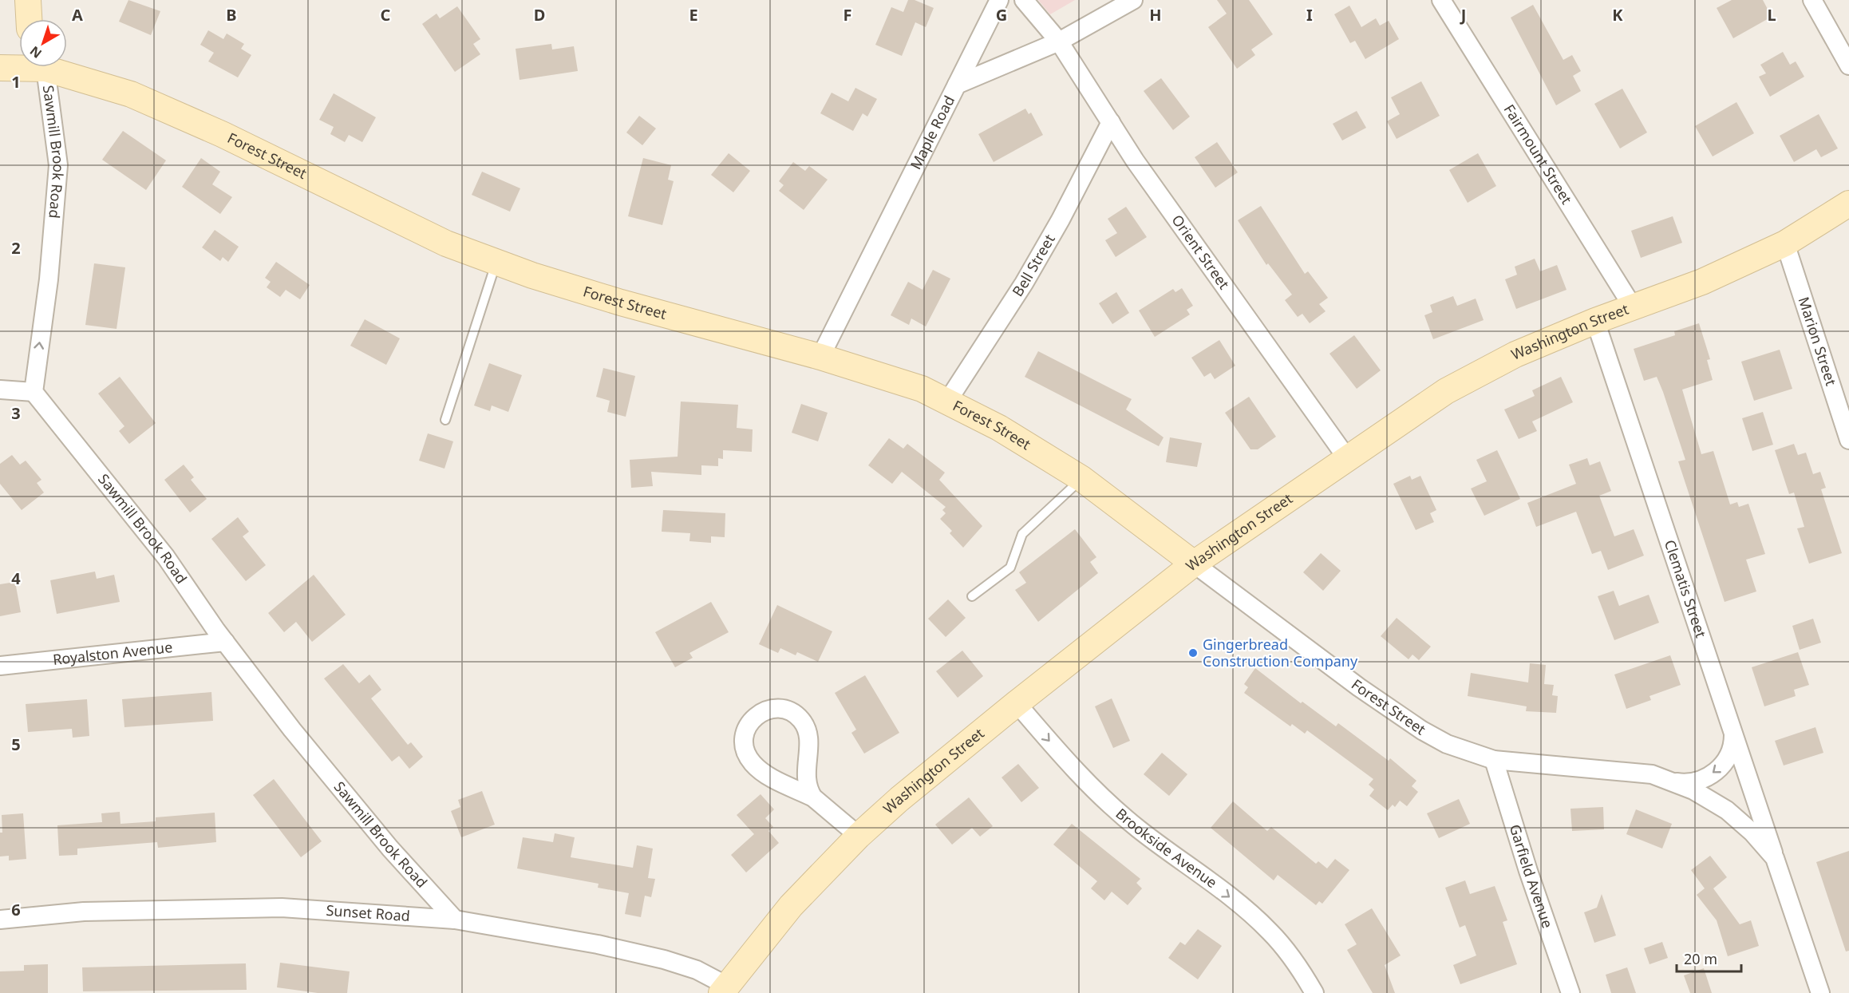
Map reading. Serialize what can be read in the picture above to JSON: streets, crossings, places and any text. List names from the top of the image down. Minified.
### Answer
{"streets":{"main road":["Forest Street","Washington Street"],"street":["Maple Road","Sawmill Brook Road","Fairmount Street","Orient Street","Bell Street","Marion Street","Clematis Street","Royalston Avenue","Brookside Avenue","Garfield Avenue","Sunset Road"]},"crossings":[["Maple Road","Forest Street"],["Maple Road","Orient Street"],["Sawmill Brook Road","Royalston Avenue"],["Sawmill Brook Road","Sunset Road"],["Fairmount Street","Washington Street"],["Forest Street","Bell Street"],["Forest Street","Washington Street"],["Forest Street","Clematis Street"],["Forest Street","Garfield Avenue"],["Orient Street","Bell Street"],["Orient Street","Washington Street"],["Washington Street","Marion Street"],["Washington Street","Clematis Street"],["Washington Street","Brookside Avenue"],["Washington Street","Sunset Road"]],"one_way":["Brookside Avenue"],"places":["Gingerbread Construction Company"],"scale_bar":"20 m","north":"bottom left","grid":{"columns":["A","B","C","D","E","F","G","H","I","J","K","L"],"rows":["1","2","3","4","5","6"]}}
